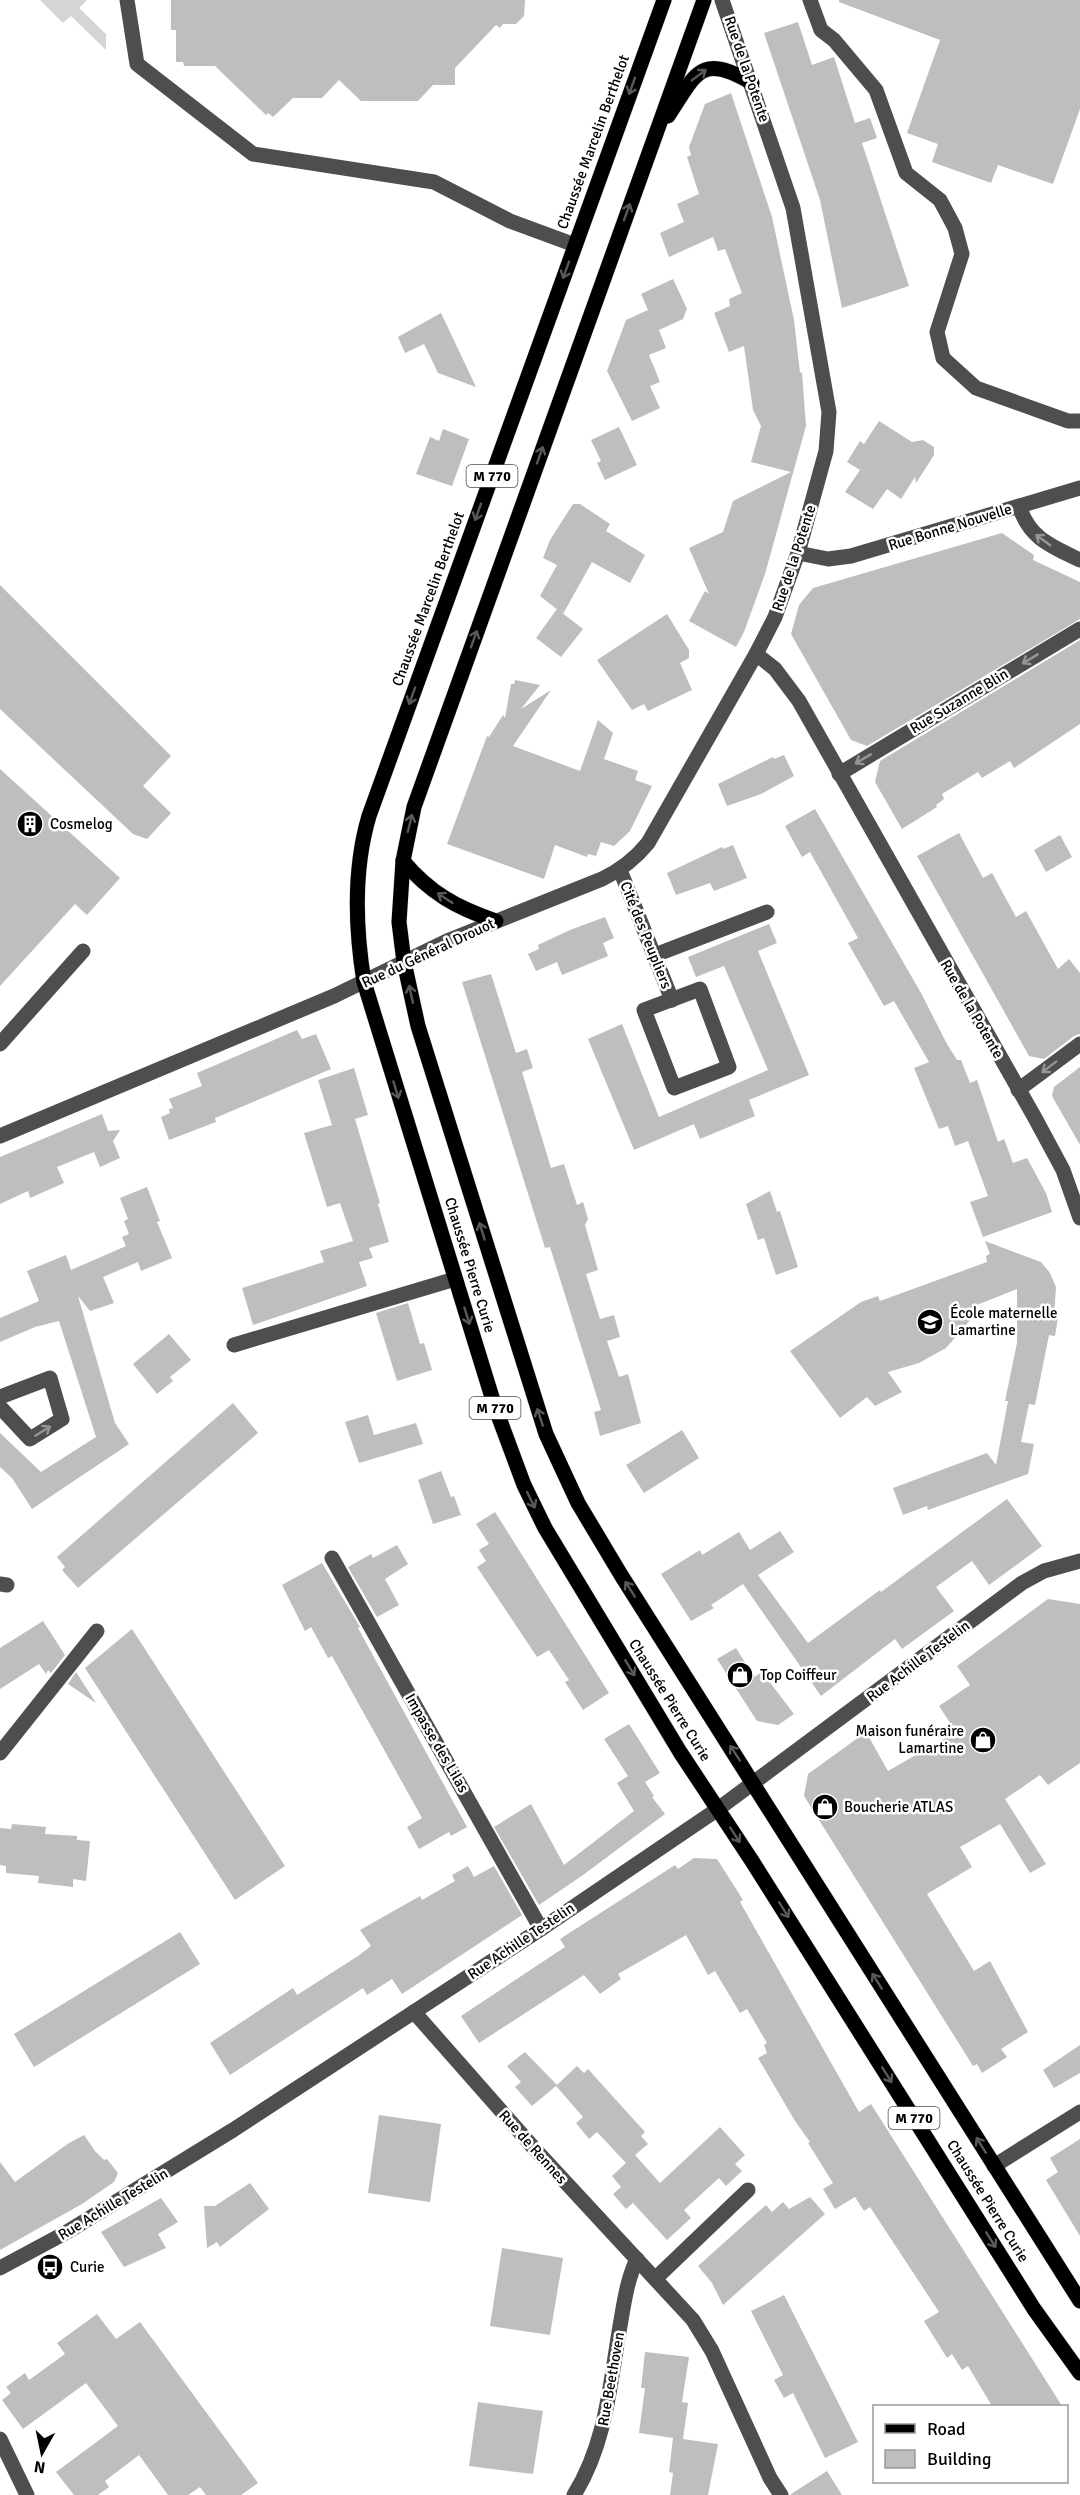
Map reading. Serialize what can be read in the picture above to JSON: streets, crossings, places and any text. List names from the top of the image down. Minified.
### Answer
{"streets":{"main road":["Chaussée Marcelin Berthelot","M 770","Chaussée Pierre Curie"],"street":["Rue de la Potente","Rue Bonne Nouvelle","Rue Suzanne Blin","Cité des Peupliers","Rue du Général Drouot","Rue Achille Testelin","Impasse des Lilas","Rue de Rennes","Rue Beethoven"]},"crossings":[["Rue de la Potente","Rue Bonne Nouvelle"],["Rue de la Potente","Rue Suzanne Blin"],["Rue de la Potente","Rue du Général Drouot"],["Chaussée Marcelin Berthelot","Rue du Général Drouot"],["Chaussée Marcelin Berthelot","Chaussée Pierre Curie"],["M 770","Rue du Général Drouot"],["M 770","Chaussée Pierre Curie"],["Cité des Peupliers","Rue du Général Drouot"],["Rue du Général Drouot","Chaussée Pierre Curie"],["Chaussée Pierre Curie","Rue Achille Testelin"],["Rue Achille Testelin","Impasse des Lilas"],["Rue Achille Testelin","Rue de Rennes"],["Rue de Rennes","Rue Beethoven"]],"one_way":["Rue Suzanne Blin"],"places":{"building":["Cosmelog"],"school or university":["École maternelle Lamartine"],"shop":["Top Coiffeur","Maison funéraire Lamartine","Boucherie ATLAS"],"bus stop":["Curie"]},"legend":["Road","Building"],"north":"bottom"}
